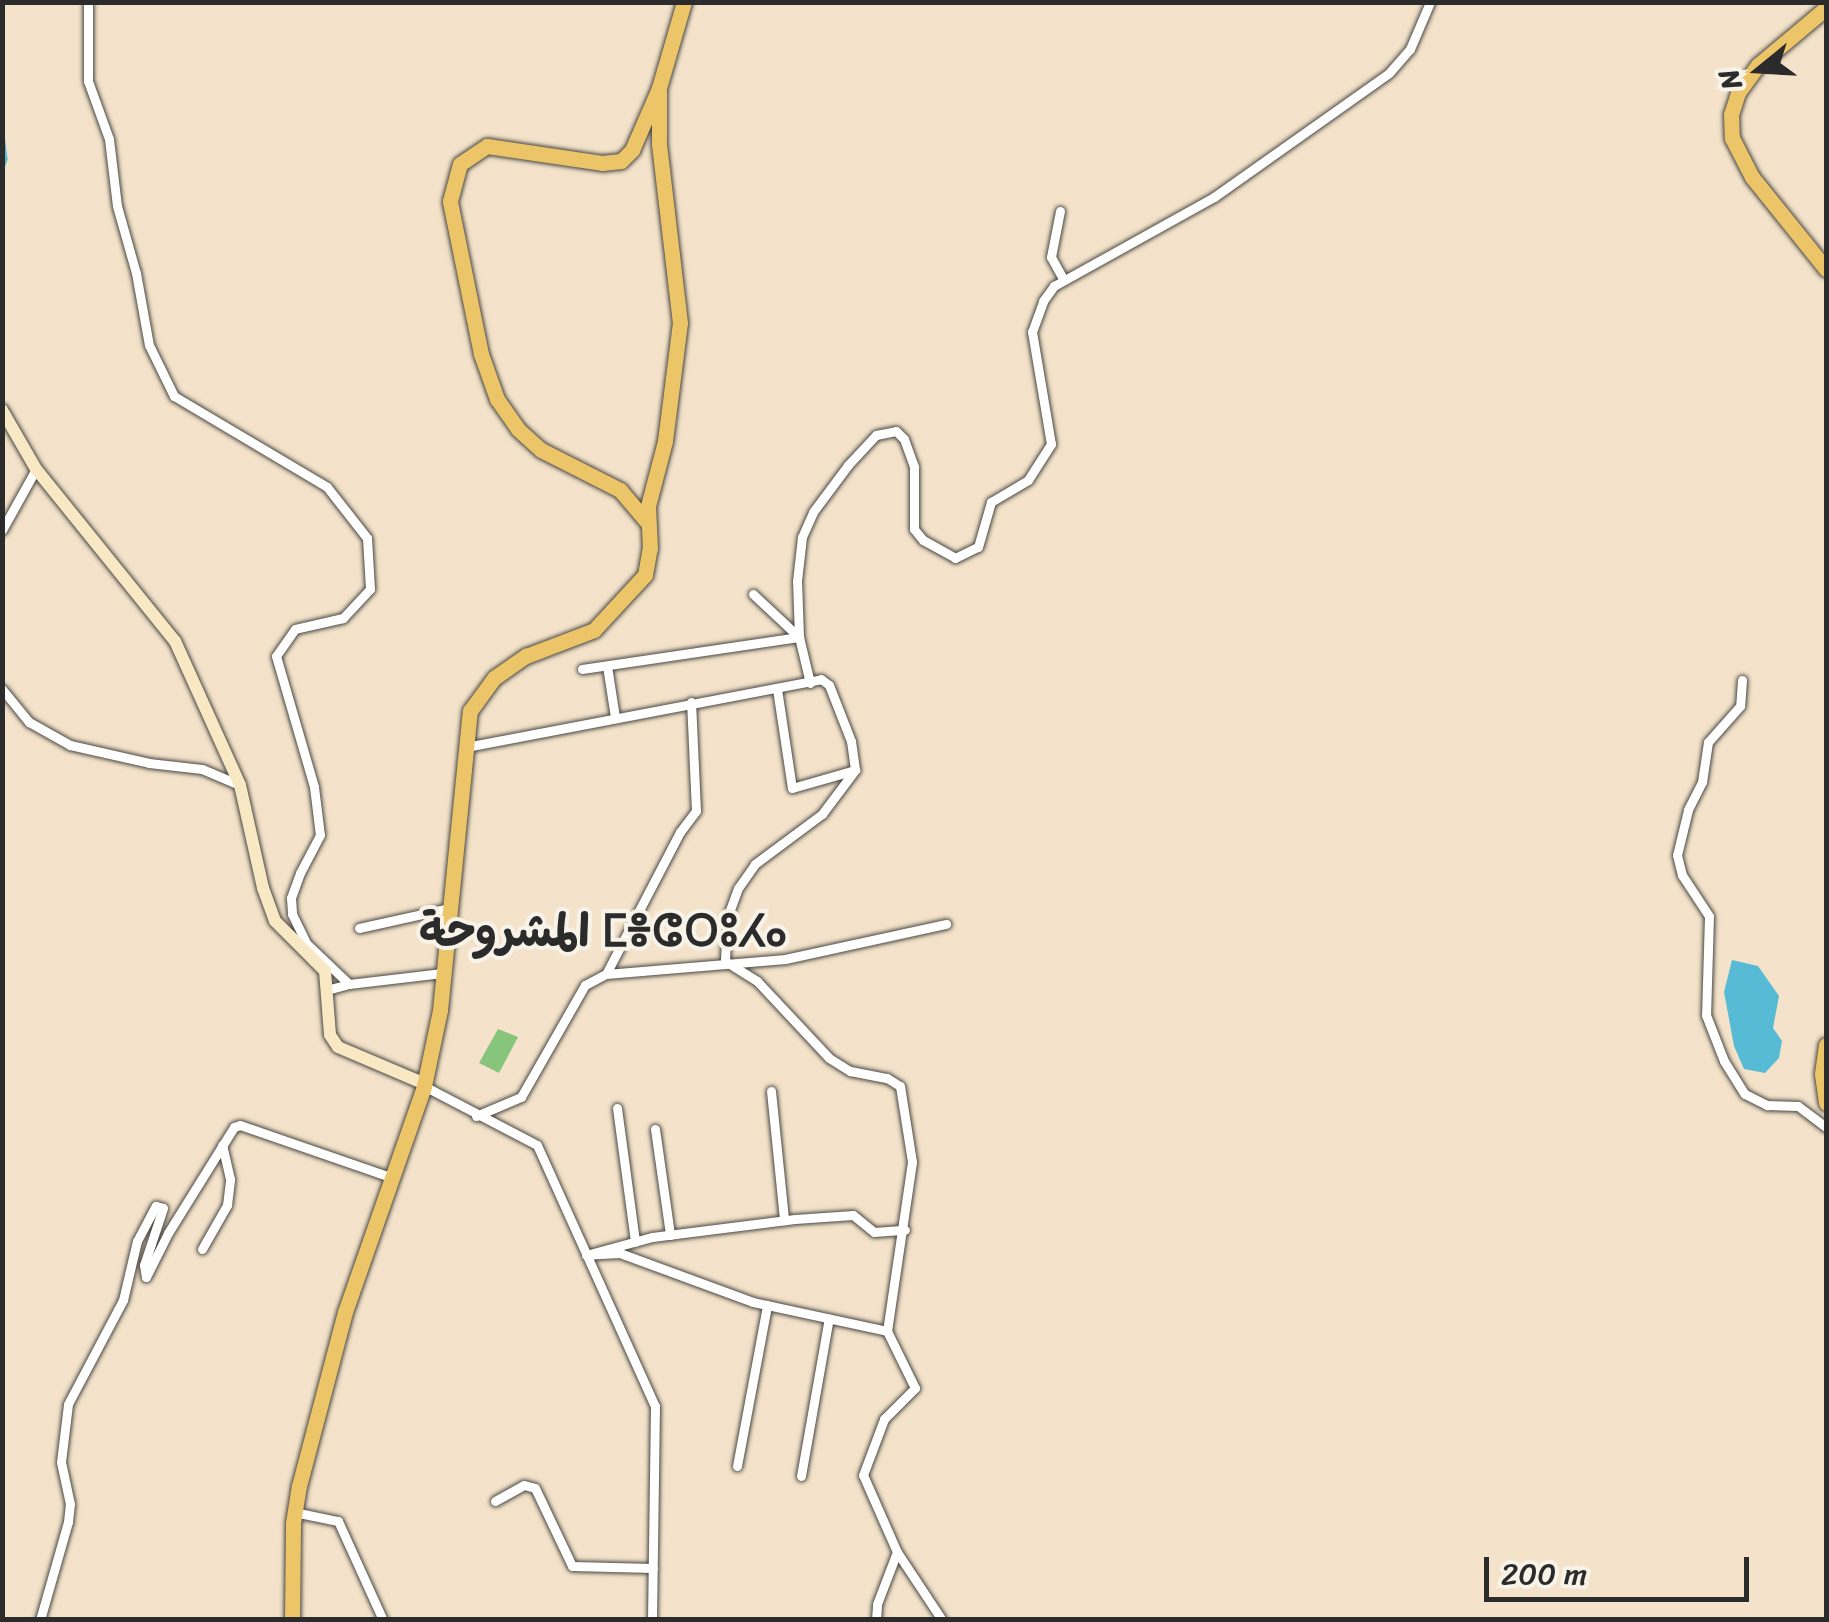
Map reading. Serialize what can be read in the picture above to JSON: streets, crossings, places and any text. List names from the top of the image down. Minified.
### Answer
{"districts":["المشروحة ⵎⴻⵛⵔⵓⵃⴰ"],"scale_bar":"200 m","north":"left"}
